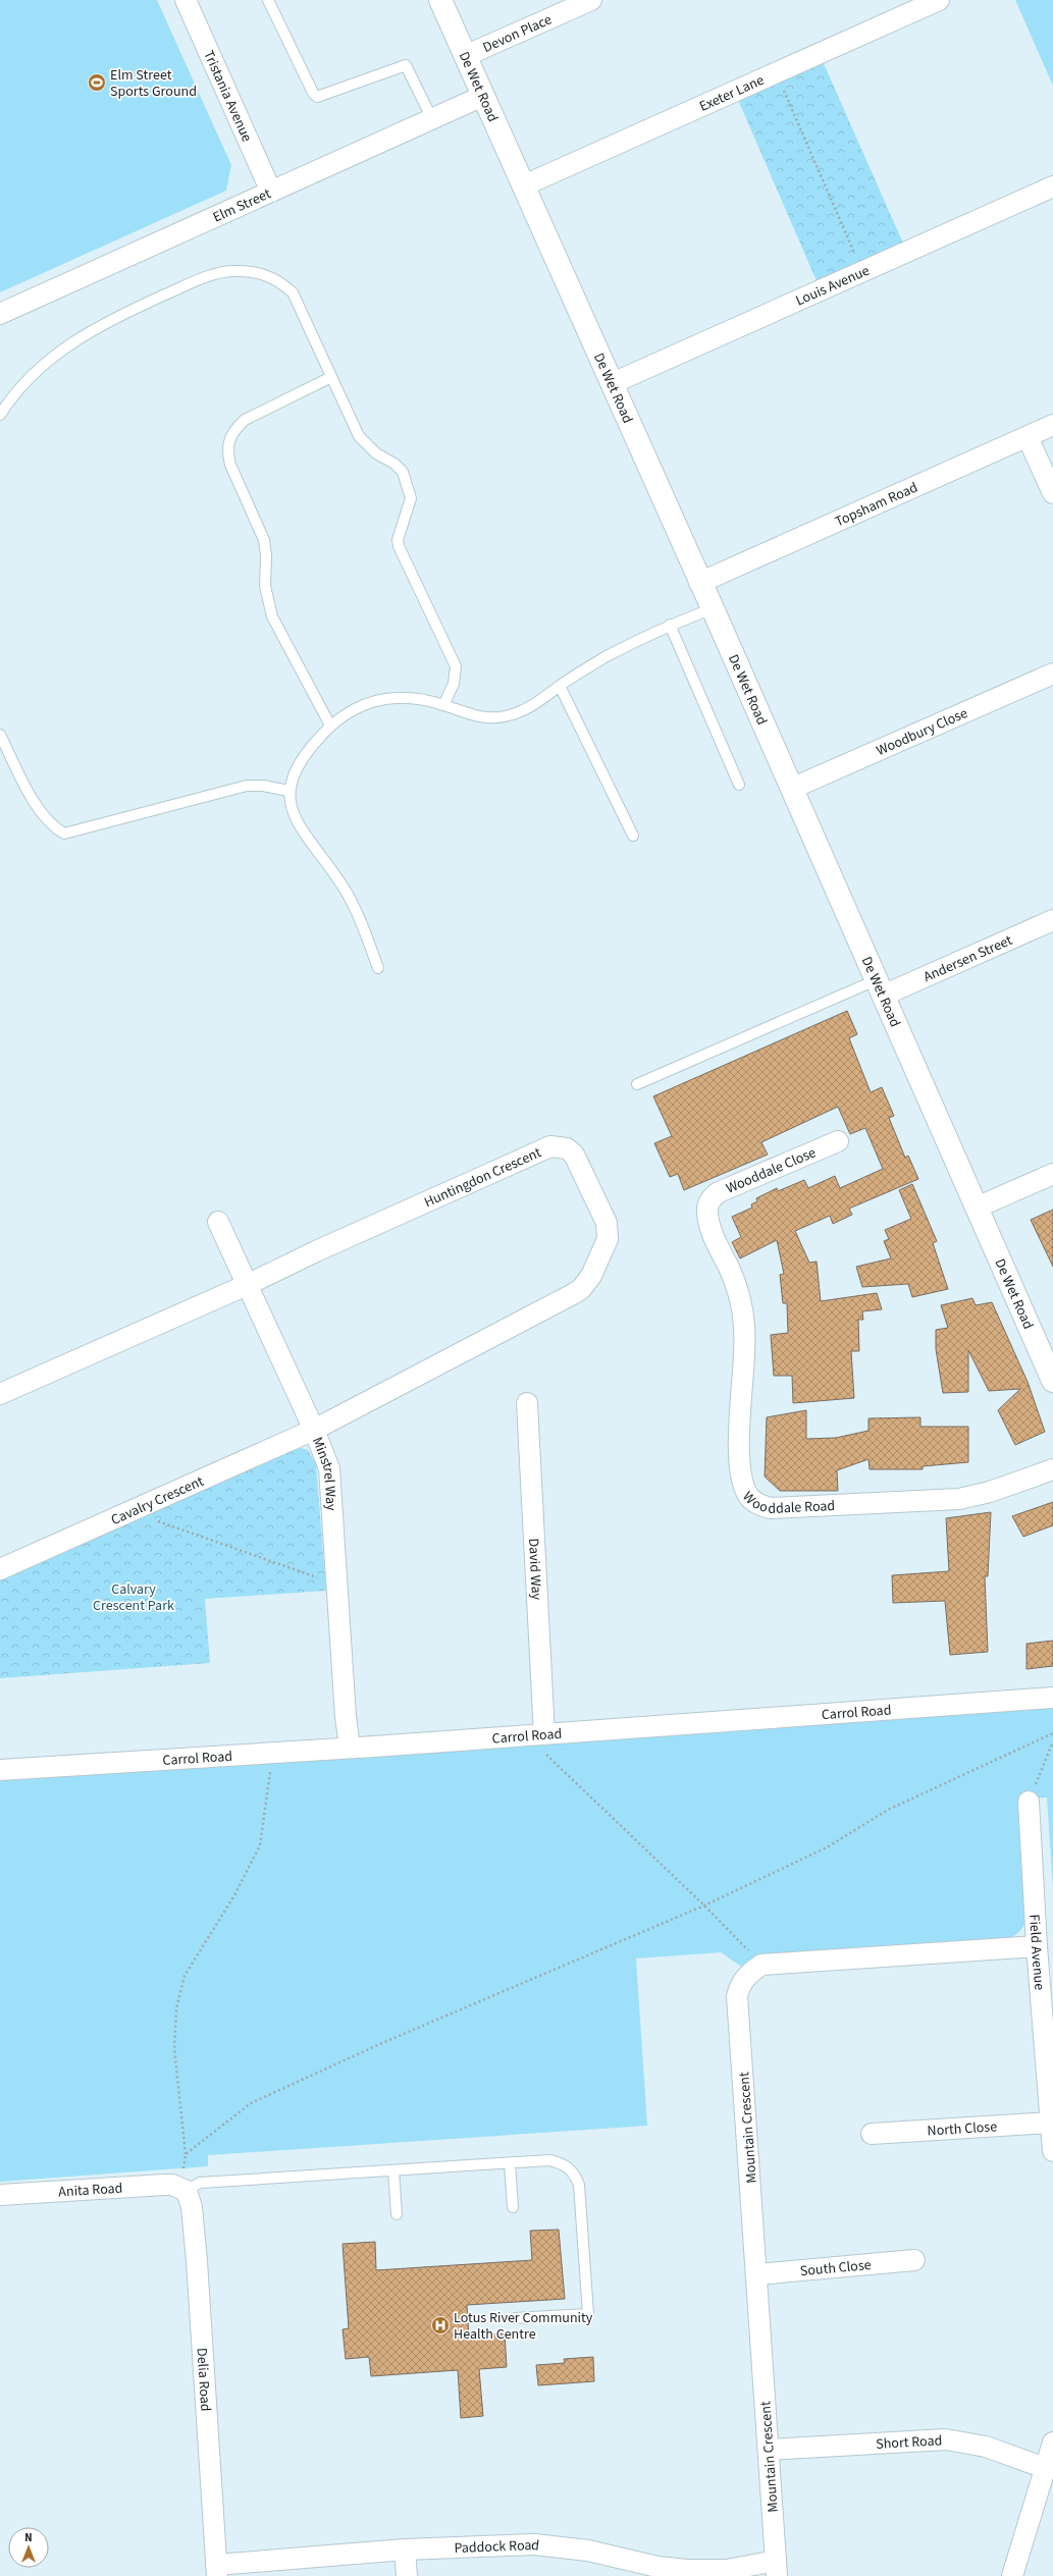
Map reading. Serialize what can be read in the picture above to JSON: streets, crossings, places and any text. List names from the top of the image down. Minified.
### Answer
{"streets":{"street":["Devon Place","De Wet Road","Exeter Lane","Tristania Avenue","Elm Street","Louis Avenue","Topsham Road","Woodbury Close","Andersen Street","Wooddale Close","Huntingdon Crescent","Minstrel Way","Wooddale Road","Cavalry Crescent","David Way","Carrol Road","Field Avenue","Mountain Crescent","North Close","Anita Road","South Close","Delia Road","Short Road","Paddock Road"]},"crossings":[["Devon Place","De Wet Road"],["De Wet Road","Exeter Lane"],["De Wet Road","Elm Street"],["De Wet Road","Louis Avenue"],["De Wet Road","Topsham Road"],["De Wet Road","Woodbury Close"],["De Wet Road","Andersen Street"],["Tristania Avenue","Elm Street"],["Wooddale Close","Wooddale Road"],["Huntingdon Crescent","Minstrel Way"],["Huntingdon Crescent","Cavalry Crescent"],["Minstrel Way","Cavalry Crescent"],["Minstrel Way","Carrol Road"],["David Way","Carrol Road"],["Field Avenue","North Close"],["Mountain Crescent","South Close"],["Mountain Crescent","Short Road"],["Mountain Crescent","Paddock Road"],["Anita Road","Delia Road"],["Delia Road","Paddock Road"]],"parks":["Calvary Crescent Park"],"places":{"sports":["Elm Street Sports Ground"],"hospital":["Lotus River Community Health Centre"]},"north":"top"}
